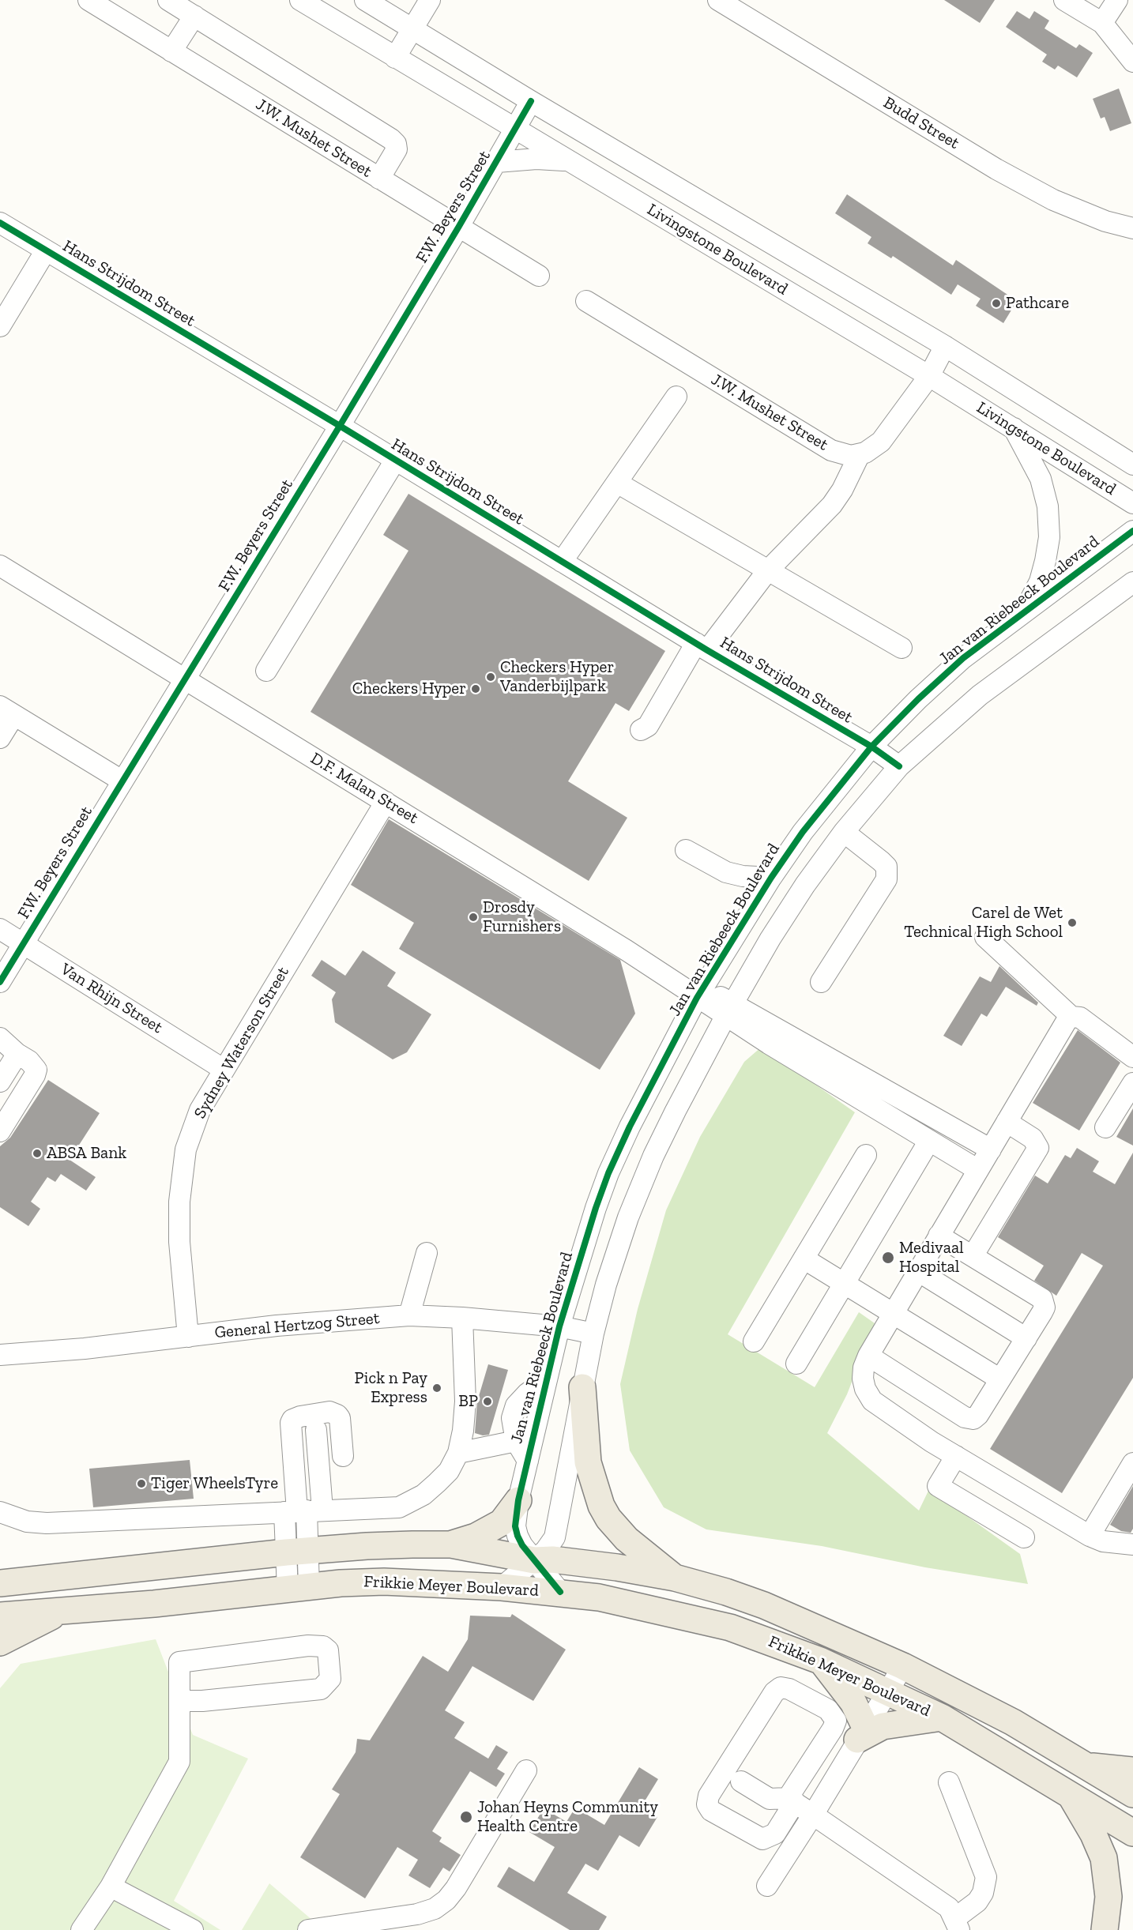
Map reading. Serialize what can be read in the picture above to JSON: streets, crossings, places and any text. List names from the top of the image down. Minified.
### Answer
{"streets":{"main road":["Frikkie Meyer Boulevard"],"street":["Budd Street","J.W. Mushet Street","F.W. Beyers Street","Livingstone Boulevard","Hans Strijdom Street","Jan van Riebeeck Boulevard","D.F. Malan Street","Van Rhijn Street","Sydney Waterson Street","General Hertzog Street"]},"crossings":[["J.W. Mushet Street","F.W. Beyers Street"],["F.W. Beyers Street","Livingstone Boulevard"],["F.W. Beyers Street","Hans Strijdom Street"],["F.W. Beyers Street","D.F. Malan Street"],["F.W. Beyers Street","Van Rhijn Street"],["Hans Strijdom Street","Jan van Riebeeck Boulevard"],["Jan van Riebeeck Boulevard","D.F. Malan Street"],["Jan van Riebeeck Boulevard","General Hertzog Street"],["Jan van Riebeeck Boulevard","Frikkie Meyer Boulevard"],["D.F. Malan Street","Sydney Waterson Street"],["Van Rhijn Street","Sydney Waterson Street"],["Sydney Waterson Street","General Hertzog Street"]],"places":["Pathcare","Checkers Hyper Vanderbijlpark","Checkers Hyper","Drosdy Furnishers","Carel de Wet Technical High School","ABSA Bank","Medivaal Hospital","Pick n Pay Express","BP","Tiger WheelsTyre","Johan Heyns Community Health Centre"]}
